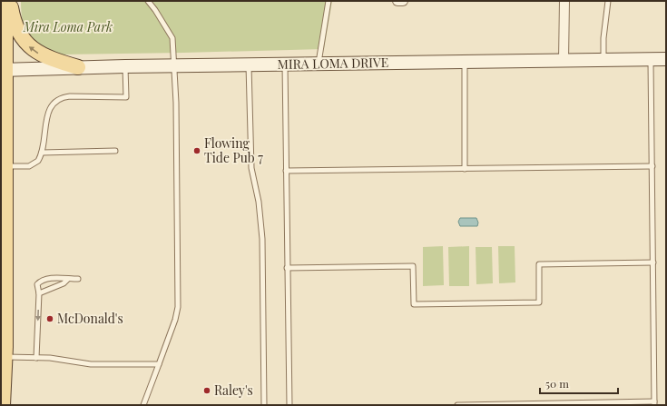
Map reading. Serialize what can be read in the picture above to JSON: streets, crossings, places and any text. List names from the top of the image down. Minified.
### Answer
{"streets":{"main road":["MIRA LOMA DRIVE"]},"parks":["Mira Loma Park"],"places":["Flowing Tide Pub 7","McDonald's","Raley's"],"scale_bar":"50 m"}
